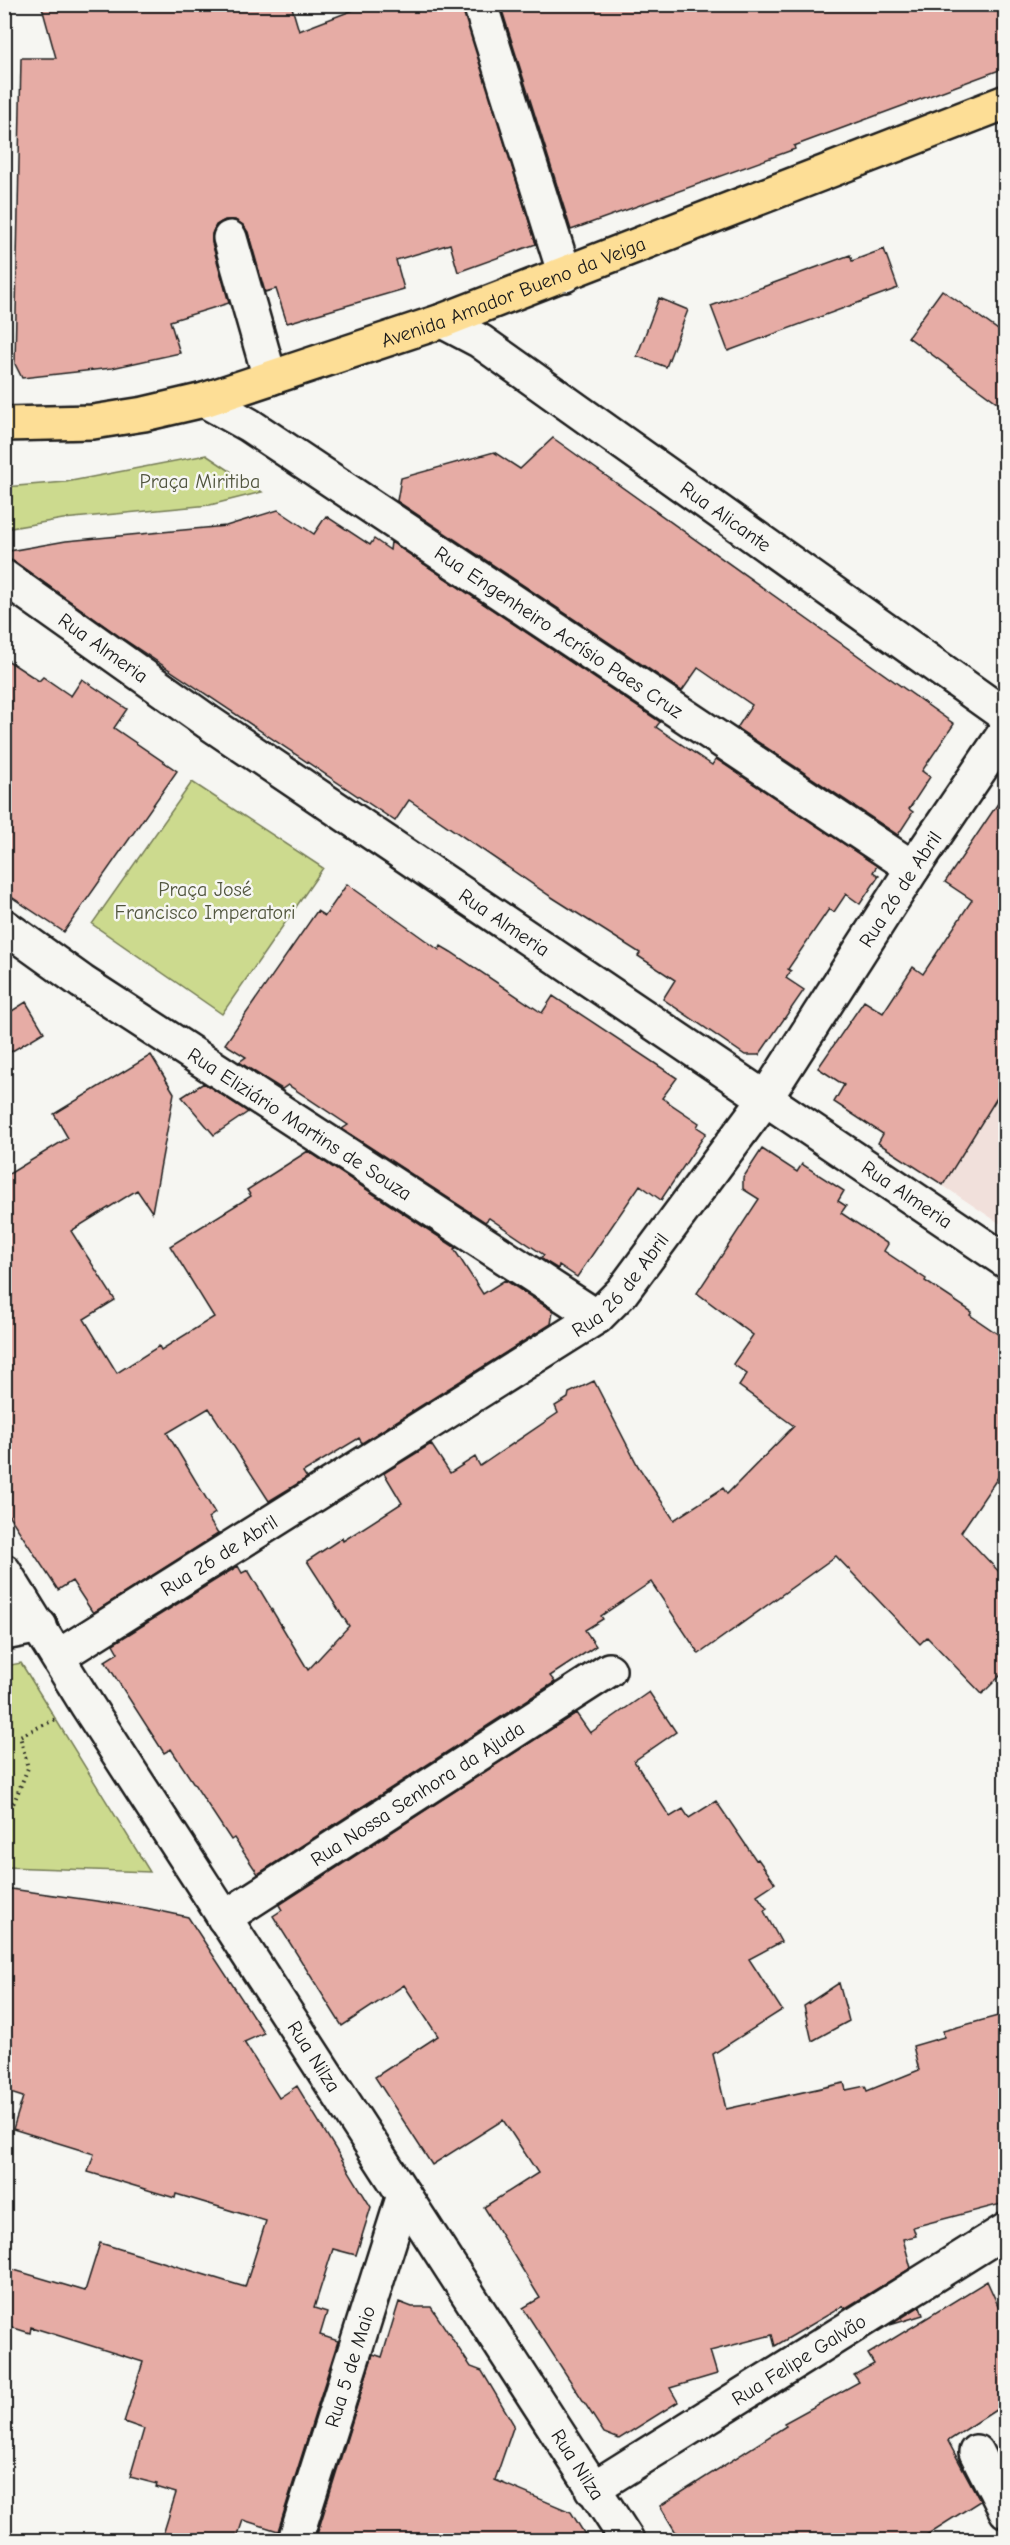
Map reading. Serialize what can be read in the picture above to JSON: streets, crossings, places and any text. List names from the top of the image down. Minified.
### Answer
{"streets":{"main road":["Avenida Amador Bueno da Veiga"],"street":["Rua Alicante","Rua Engenheiro Acrísio Paes Cruz","Rua Almeria","Rua 26 de Abril","Rua Eliziário Martins de Souza","Rua Nossa Senhora da Ajuda","Rua Nilza","Rua Felipe Galvão","Rua 5 de Maio"]},"crossings":[["Avenida Amador Bueno da Veiga","Rua Alicante"],["Avenida Amador Bueno da Veiga","Rua Engenheiro Acrísio Paes Cruz"],["Rua Engenheiro Acrísio Paes Cruz","Rua 26 de Abril"],["Rua Almeria","Rua 26 de Abril"],["Rua 26 de Abril","Rua Eliziário Martins de Souza"],["Rua 26 de Abril","Rua Nilza"],["Rua Nossa Senhora da Ajuda","Rua Nilza"],["Rua Nilza","Rua Felipe Galvão"],["Rua Nilza","Rua 5 de Maio"]],"parks":["Praça Miritiba","Praça José Francisco Imperatori"]}
